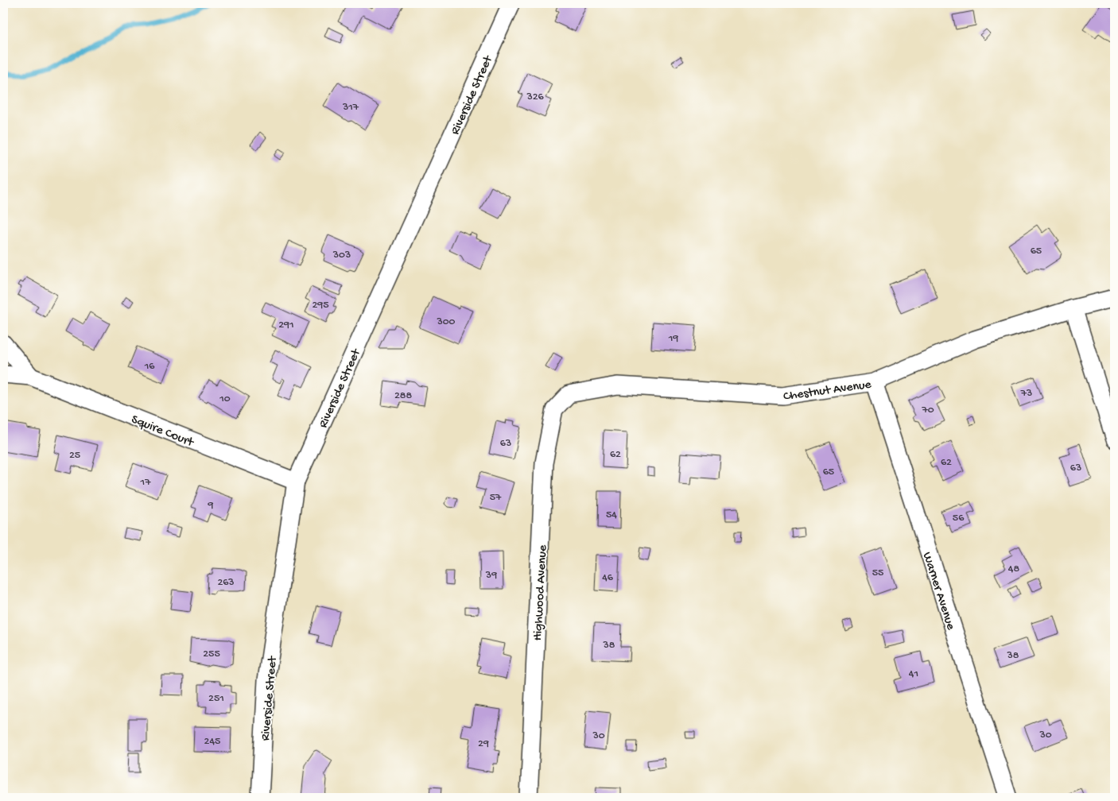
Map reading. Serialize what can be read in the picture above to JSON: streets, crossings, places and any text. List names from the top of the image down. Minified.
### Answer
{"streets":{"street":["Riverside Street","Chestnut Avenue","Squire Court","Warner Avenue","Highwood Avenue"]},"crossings":[["Riverside Street","Squire Court"],["Chestnut Avenue","Warner Avenue"],["Chestnut Avenue","Highwood Avenue"]],"house_numbers":["326","317","65","303","295","300","291","19","16","73","288","10","70","63","62","25","62","63","65","17","57","9","54","56","48","55","39","46","263","38","255","38","41","251","30","30","245","29"]}
